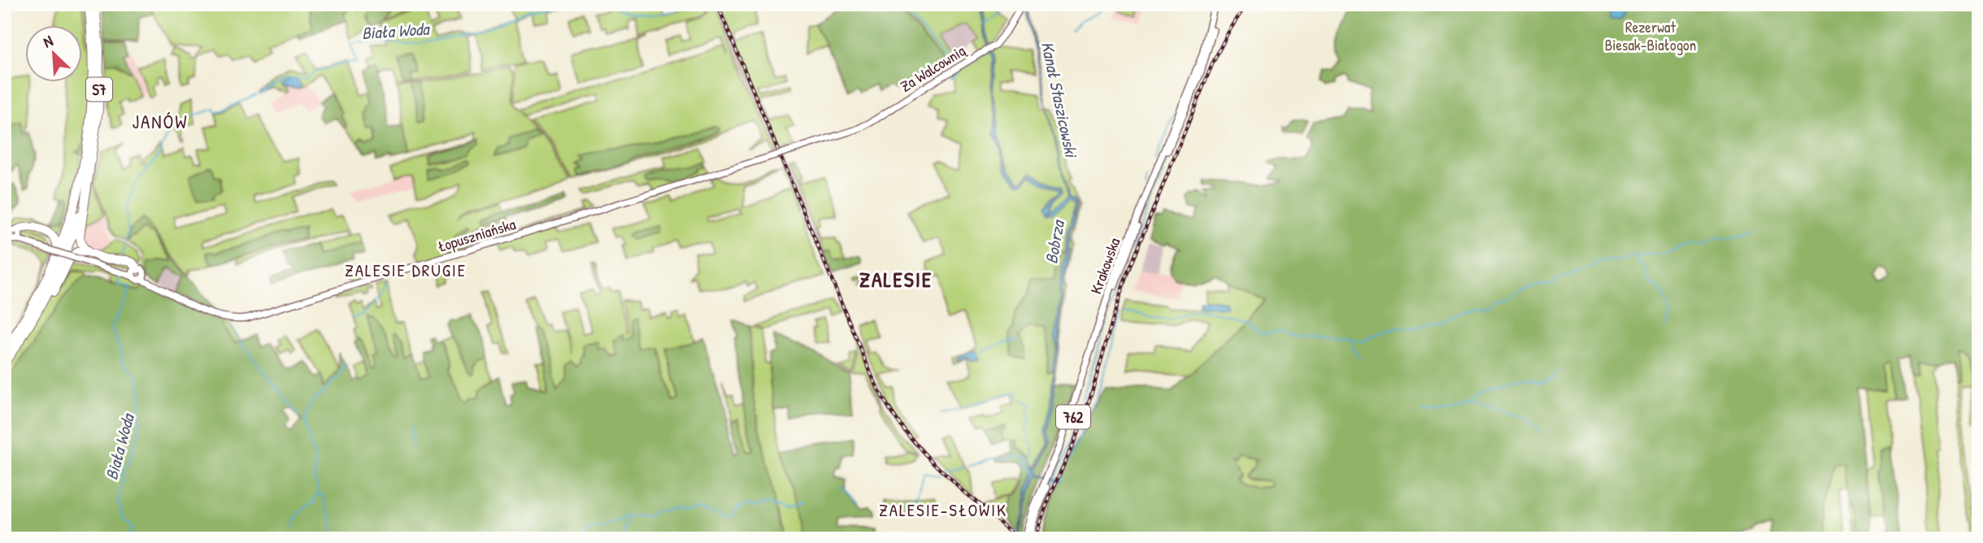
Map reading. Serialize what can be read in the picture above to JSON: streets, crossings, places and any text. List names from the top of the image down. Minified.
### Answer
{"streets":{"highway":["S7"],"main road":["Za Walcownią","Łopuszniańska","Krakowska","762"]},"crossings":[["Za Walcownią","Łopuszniańska"]],"districts":["JANÓW","ZALESIE DRUGIE","ZALESIE","ZALESIE-SŁOWIK"],"water":["Biała Woda","Kanał Staszicowski","Bobrza"],"parks":["Rezerwat Biesak-Białogon"],"north":"top left"}
